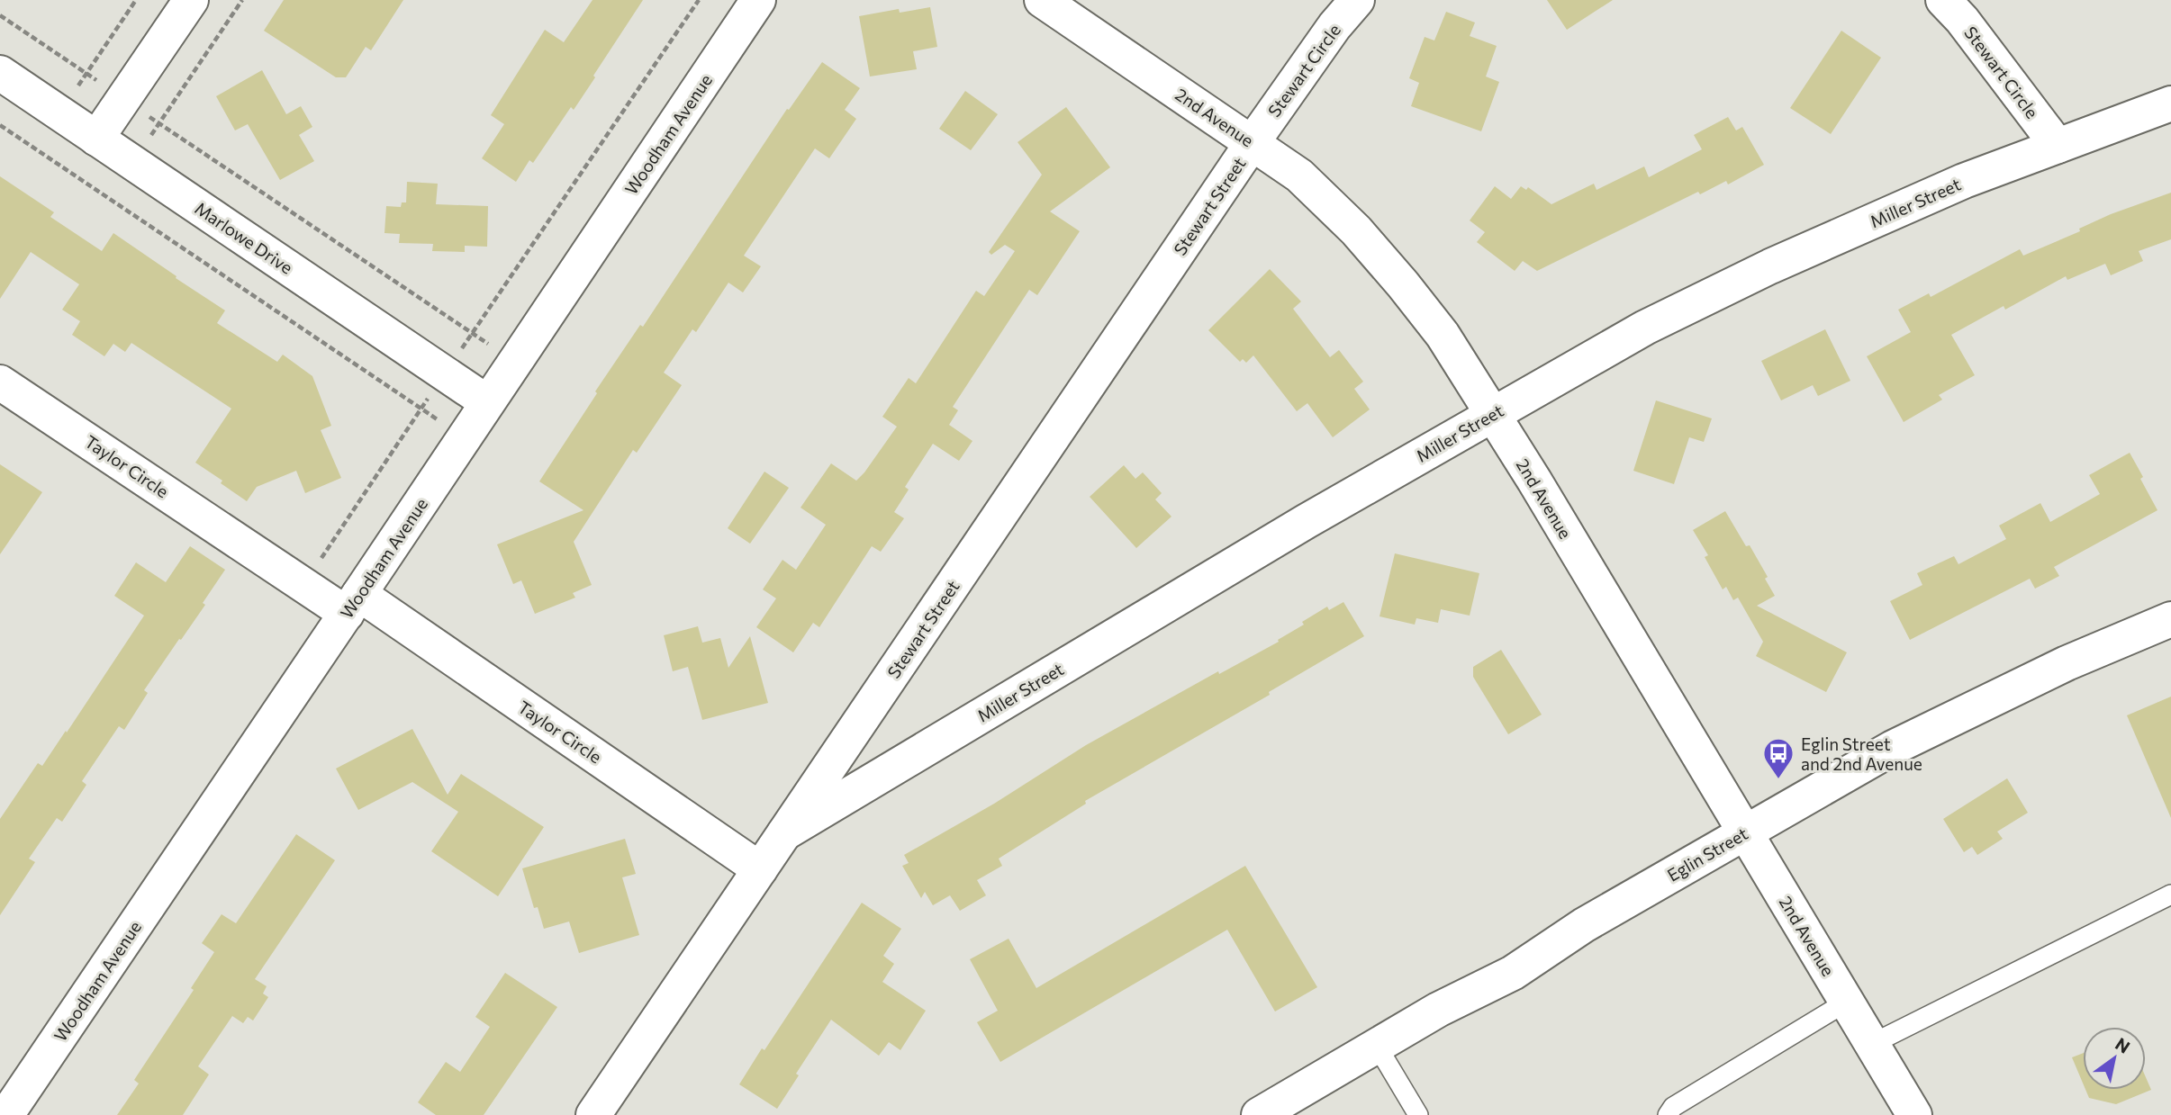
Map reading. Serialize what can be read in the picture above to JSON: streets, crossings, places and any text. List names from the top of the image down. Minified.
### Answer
{"streets":{"street":["Stewart Circle","2nd Avenue","Woodham Avenue","Miller Street","Stewart Street","Marlowe Drive","Taylor Circle","Eglin Street"]},"crossings":[["Stewart Circle","2nd Avenue"],["Stewart Circle","Miller Street"],["Stewart Circle","Stewart Street"],["2nd Avenue","Miller Street"],["2nd Avenue","Stewart Street"],["2nd Avenue","Eglin Street"],["Woodham Avenue","Marlowe Drive"],["Woodham Avenue","Taylor Circle"],["Miller Street","Stewart Street"],["Stewart Street","Taylor Circle"]],"places":{"bus stop":["Eglin Street and 2nd Avenue"]},"north":"top right"}
